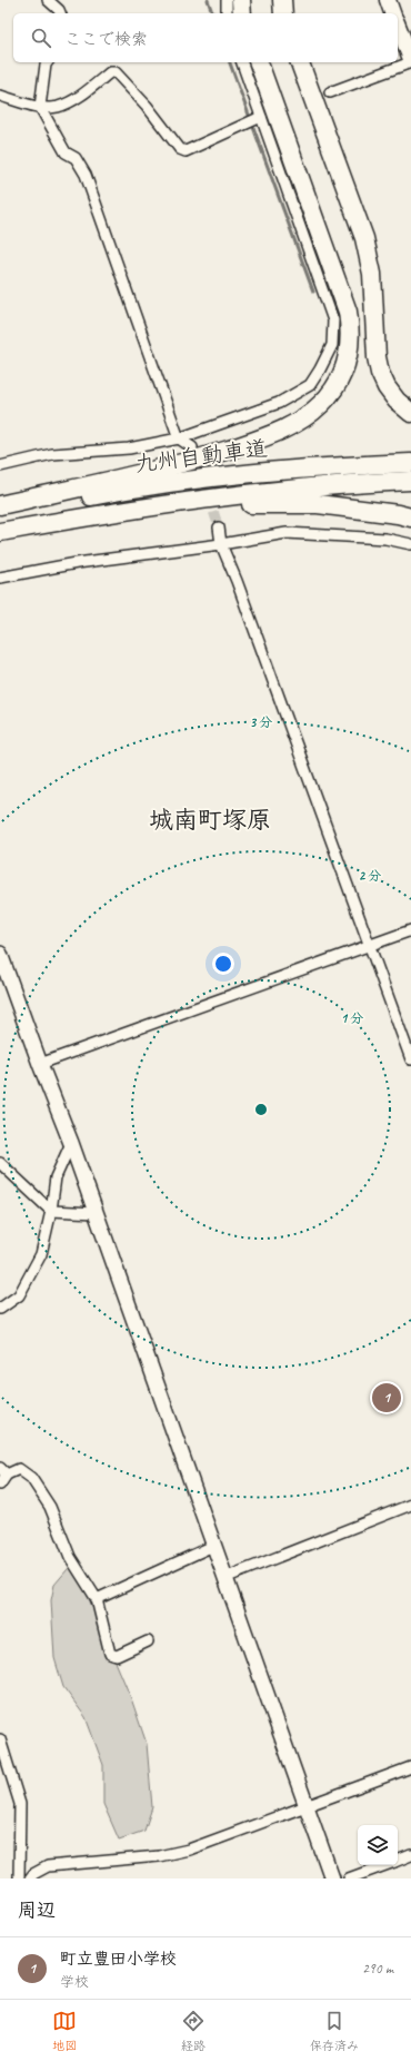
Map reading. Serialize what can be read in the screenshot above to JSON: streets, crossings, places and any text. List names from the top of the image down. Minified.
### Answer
{"streets":{"highway":["九州自動車道"]},"districts":["城南町塚原"],"page":{"search":"ここで検索","pins":"1","heading":"周辺","list":[{"mark":"1","name":"町立豊田小学校","note":"学校","value":"290 m"}],"nav":["地図","経路","保存済み"]},"rings":["3 分","2 分","1 分"]}
